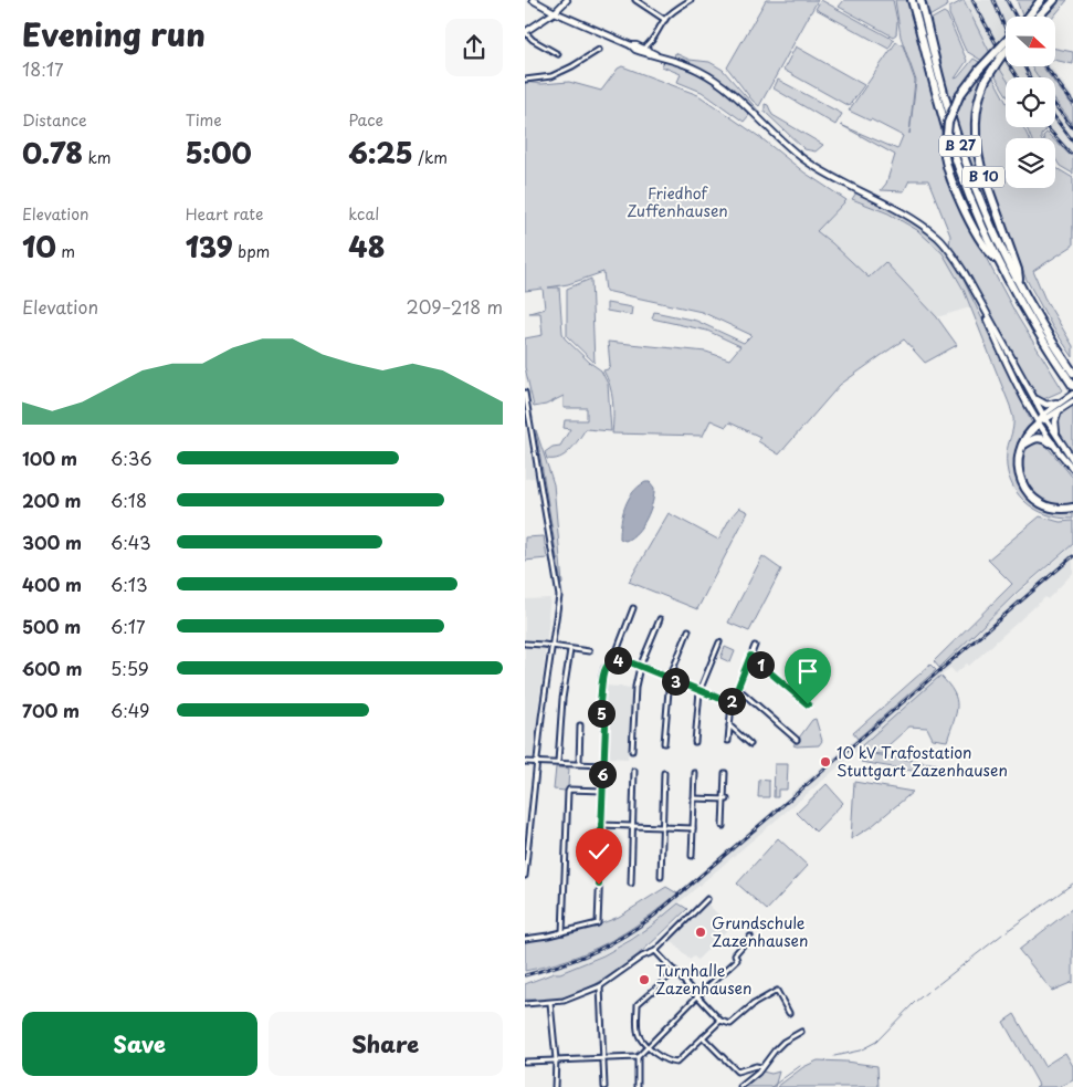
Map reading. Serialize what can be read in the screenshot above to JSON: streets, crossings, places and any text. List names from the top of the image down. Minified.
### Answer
{"streets":{"highway":["B 27","B 10"]},"crossings":[["B 27","B 10"]],"parks":["Friedhof Zuffenhausen"],"places":["10 kV Trafostation Stuttgart Zazenhausen","Grundschule Zazenhausen","Turnhalle Zazenhausen"],"north":"right","page":{"heading":["Evening run","18:17"],"stats":[["Distance","0.78 km"],["Time","5:00"],["Pace","6:25 /km"],["Elevation","10 m"],["Heart rate","139 bpm"],["kcal","48"]],"chart":["Elevation","209–218 m"],"list":[{"name":"100 m","note":"6:36"},{"name":"200 m","note":"6:18"},{"name":"300 m","note":"6:43"},{"name":"400 m","note":"6:13"},{"name":"500 m","note":"6:17"},{"name":"600 m","note":"5:59"},{"name":"700 m","note":"6:49"}],"pins":["4","1","3","2","5","6"],"buttons":["Save","Share"]}}
